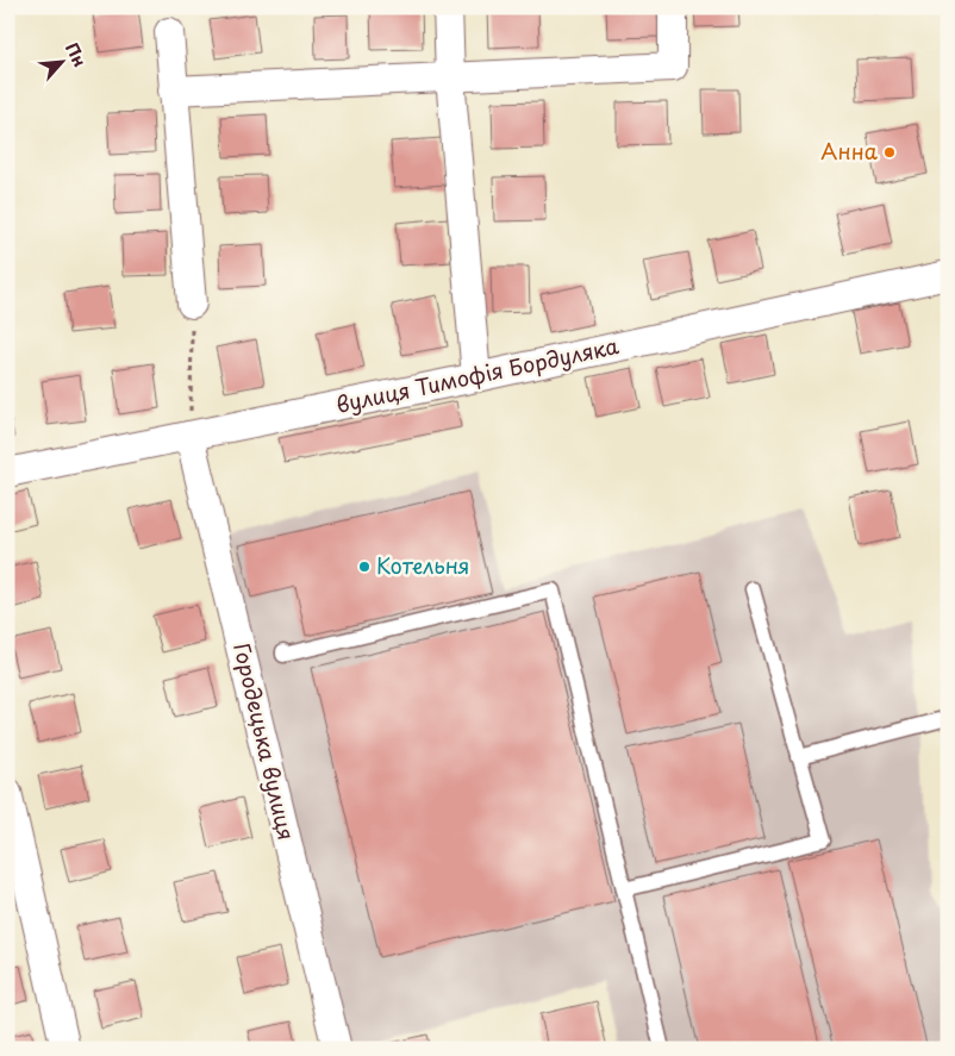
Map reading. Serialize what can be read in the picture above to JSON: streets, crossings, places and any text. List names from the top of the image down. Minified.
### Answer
{"streets":{"street":["вулиця Тимофія Бордуляка","Городецька вулиця"]},"crossings":[["вулиця Тимофія Бордуляка","Городецька вулиця"]],"places":["Анна","Котельня"],"north":"top right"}
